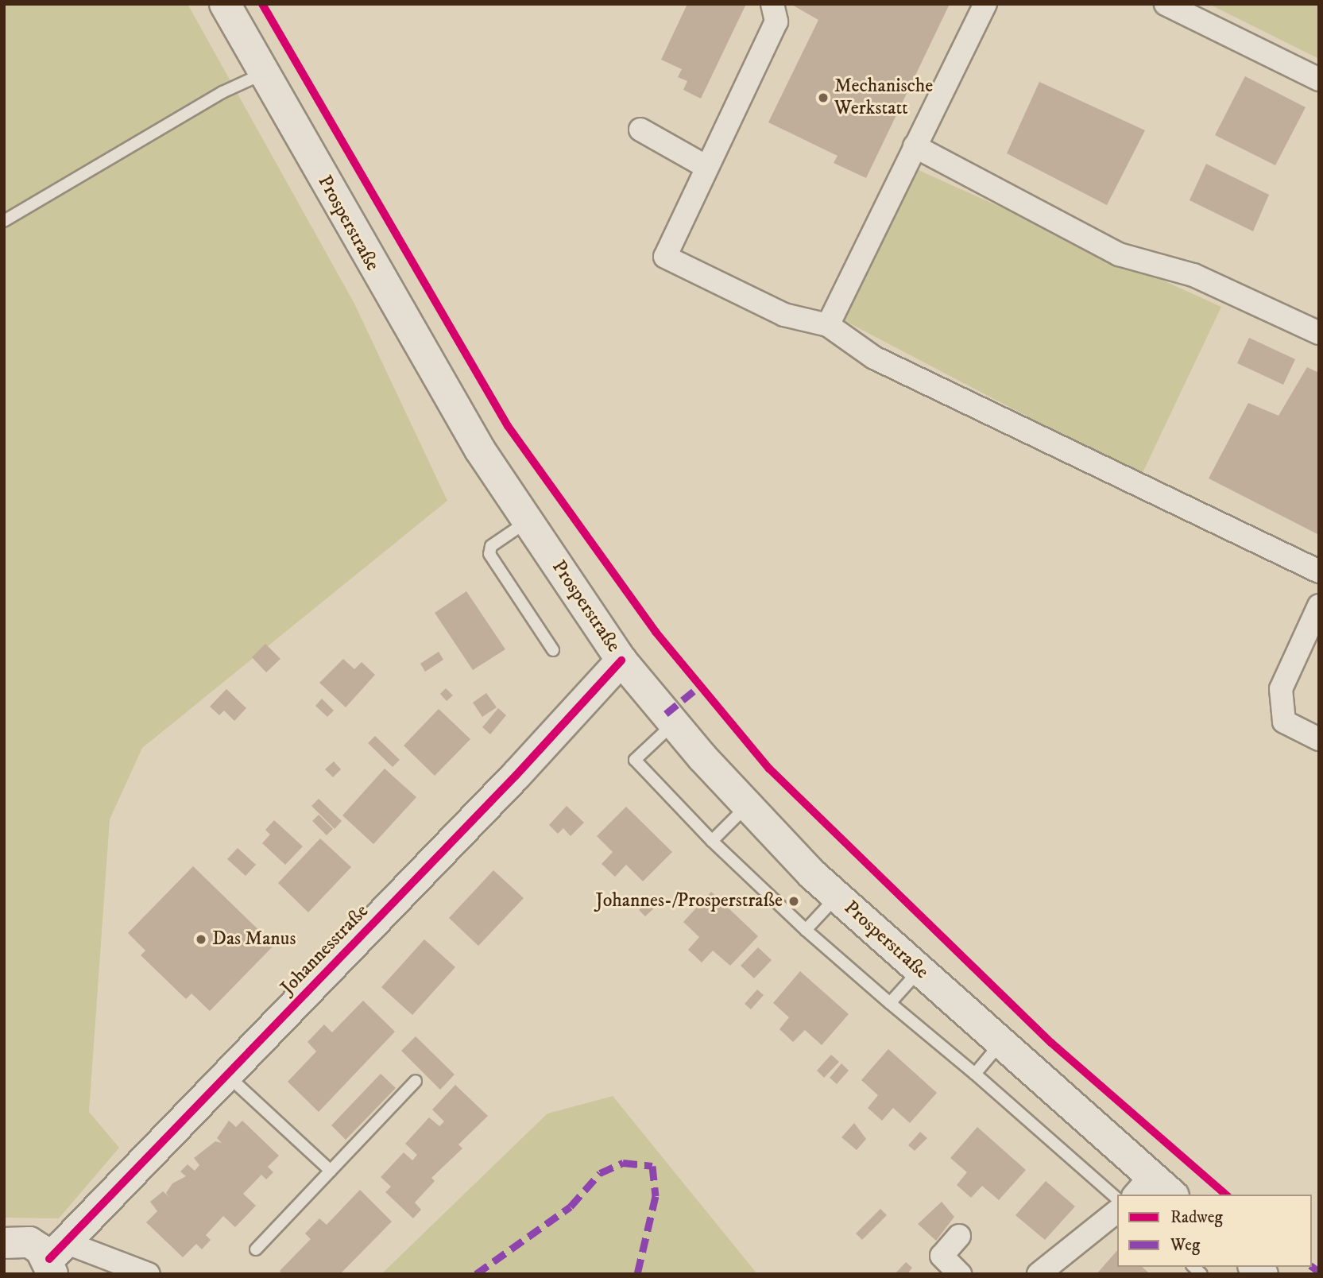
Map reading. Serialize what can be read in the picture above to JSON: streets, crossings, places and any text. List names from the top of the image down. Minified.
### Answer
{"streets":{"main road":["Prosperstraße","Johannesstraße"]},"crossings":[["Prosperstraße","Johannesstraße"]],"places":["Mechanische Werkstatt","Johannes-/Prosperstraße","Das Manus"],"legend":["Radweg","Weg"]}
